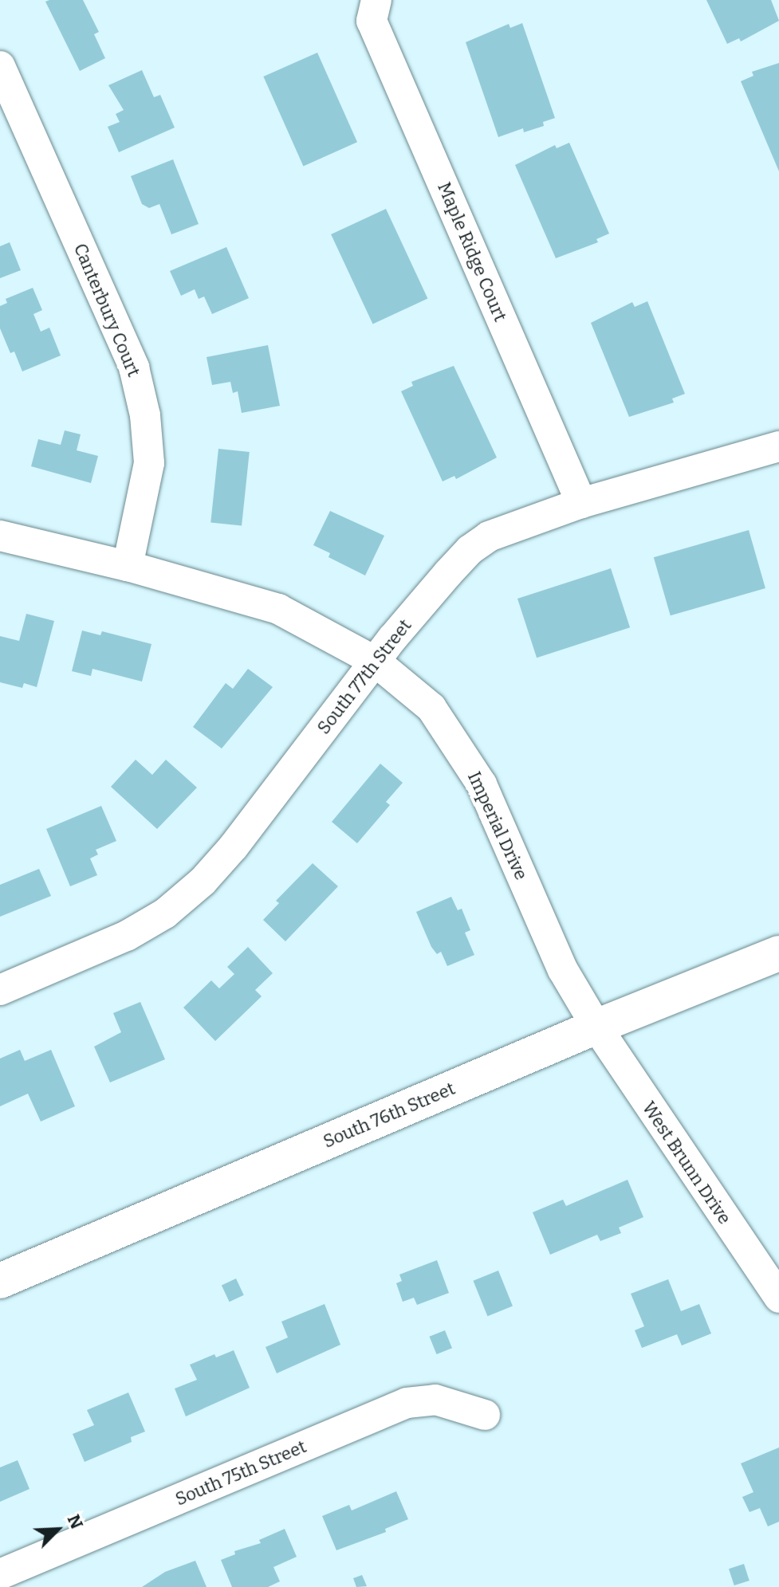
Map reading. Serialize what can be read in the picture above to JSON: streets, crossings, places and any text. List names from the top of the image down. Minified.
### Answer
{"streets":{"main road":["South 76th Street"],"street":["Maple Ridge Court","Canterbury Court","South 77th Street","Imperial Drive","West Brunn Drive","South 75th Street"]},"crossings":[["Maple Ridge Court","South 77th Street"],["Canterbury Court","Imperial Drive"],["South 77th Street","Imperial Drive"],["Imperial Drive","South 76th Street"],["Imperial Drive","West Brunn Drive"],["South 76th Street","West Brunn Drive"]],"north":"top right"}
